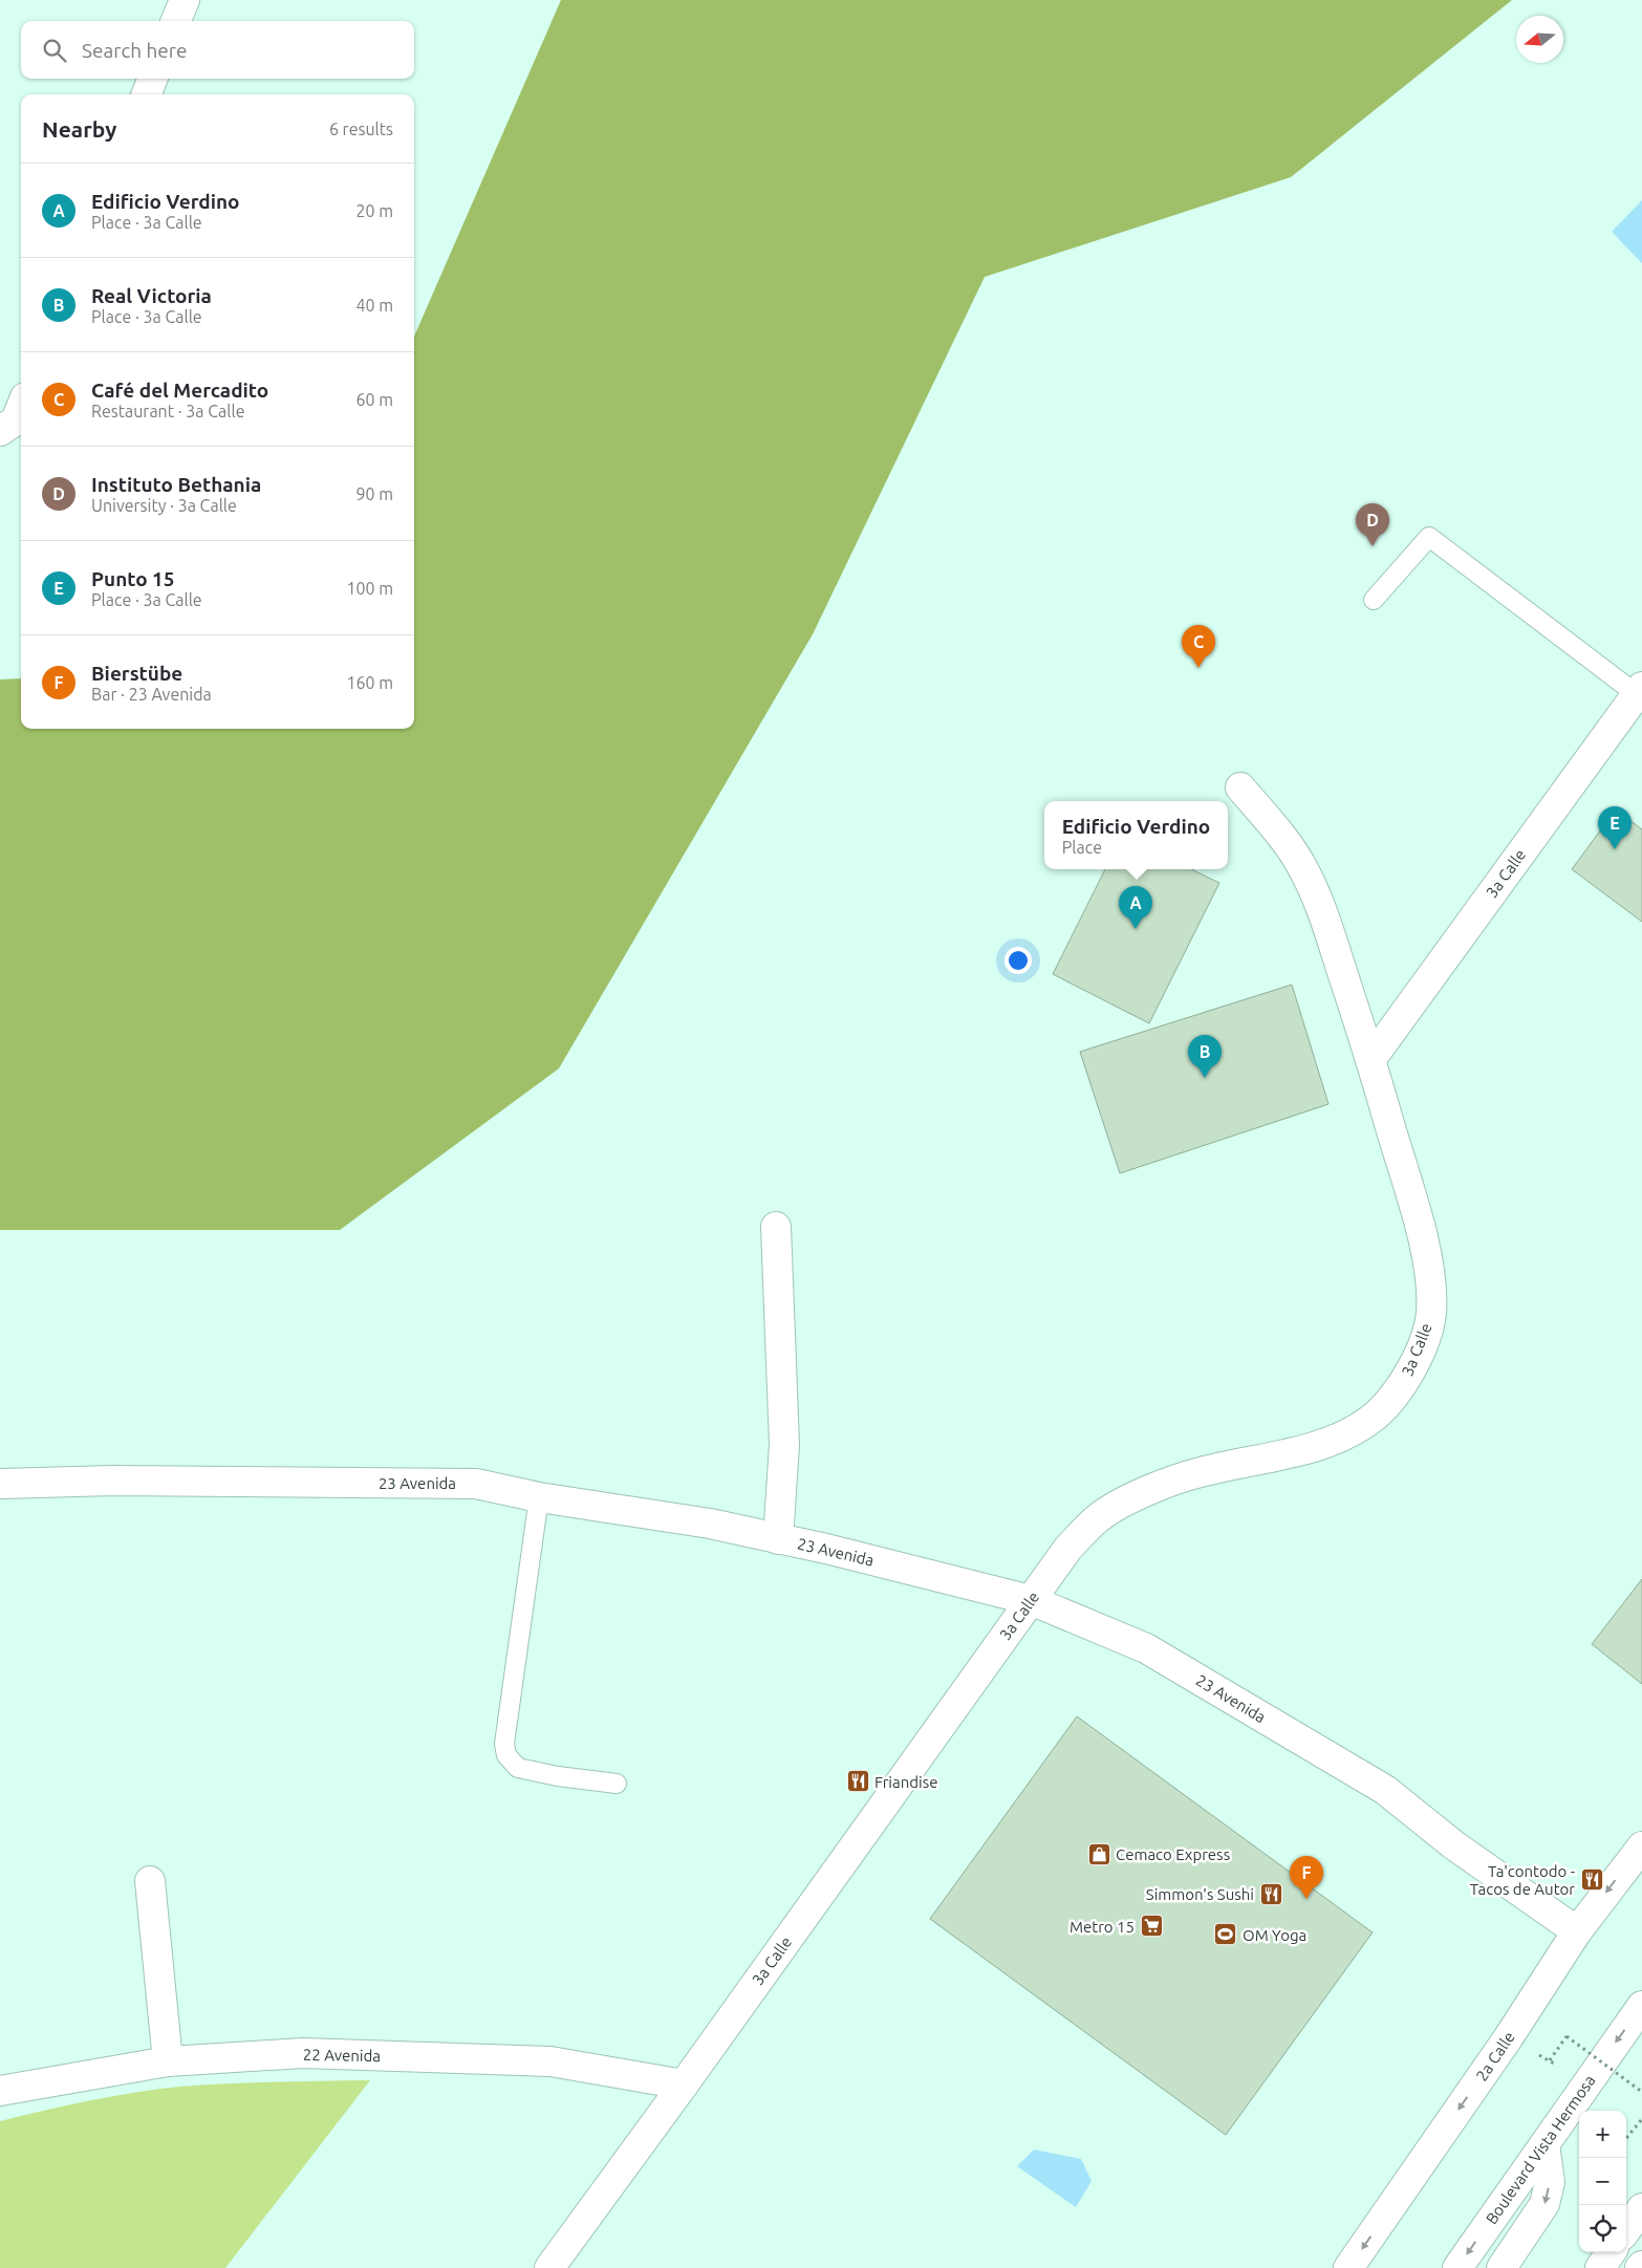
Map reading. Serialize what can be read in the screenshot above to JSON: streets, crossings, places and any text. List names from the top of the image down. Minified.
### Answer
{"streets":{"street":["3a Calle","23 Avenida","22 Avenida","2a Calle","Boulevard Vista Hermosa"]},"crossings":[["3a Calle","23 Avenida"],["3a Calle","22 Avenida"],["23 Avenida","2a Calle"]],"places":{"restaurant":["Friandise","Ta'contodo - Tacos de Autor","Simmon's Sushi"],"shop":["Cemaco Express"],"supermarket":["Metro 15"],"sports":["OM Yoga"]},"north":"left","page":{"search":"Search here","heading":["Nearby","6 results"],"list":[{"mark":"A","name":"Edificio Verdino","note":"Place · 3a Calle","value":"20 m"},{"mark":"B","name":"Real Victoria","note":"Place · 3a Calle","value":"40 m"},{"mark":"C","name":"Café del Mercadito","note":"Restaurant · 3a Calle","value":"60 m"},{"mark":"D","name":"Instituto Bethania","note":"University · 3a Calle","value":"90 m"},{"mark":"E","name":"Punto 15","note":"Place · 3a Calle","value":"100 m"},{"mark":"F","name":"Bierstübe","note":"Bar · 23 Avenida","value":"160 m"}],"pins":["D","C","E","A","B","F"],"popup":["Edificio Verdino","Place"],"map_buttons":["+","−"]}}
